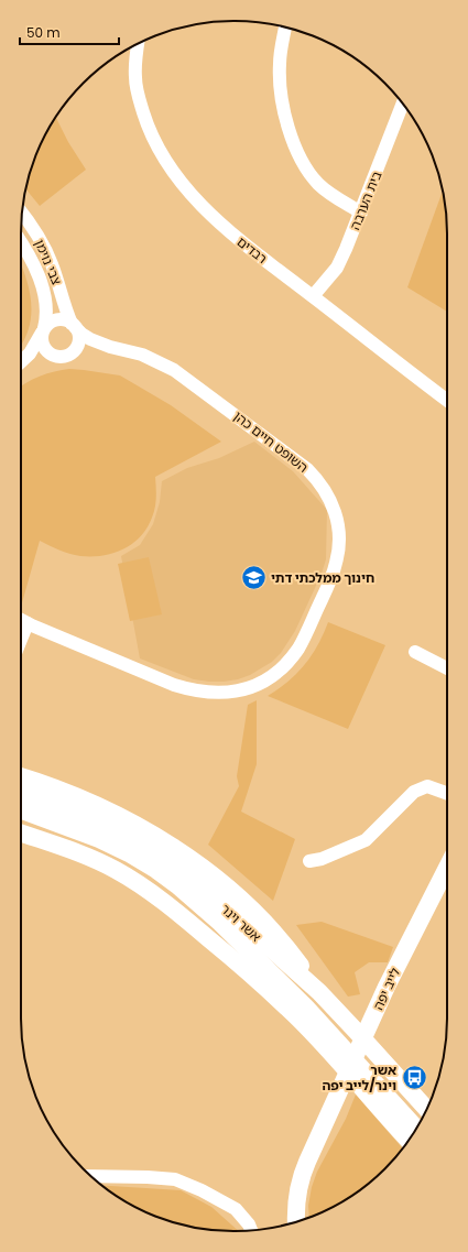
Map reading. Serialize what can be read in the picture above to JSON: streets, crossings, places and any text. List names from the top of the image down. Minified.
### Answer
{"streets":{"main road":["אשר וינר","לייב יפה"],"street":["בית הערבה","רבדים","צבי נוימן","השופט חיים כהן"]},"crossings":[["בית הערבה","רבדים"],["צבי נוימן","השופט חיים כהן"]],"places":{"school or university":["חינוך ממלכתי דתי"],"bus stop":["אשר וינר/לייב יפה"]},"scale_bar":"50 m"}
